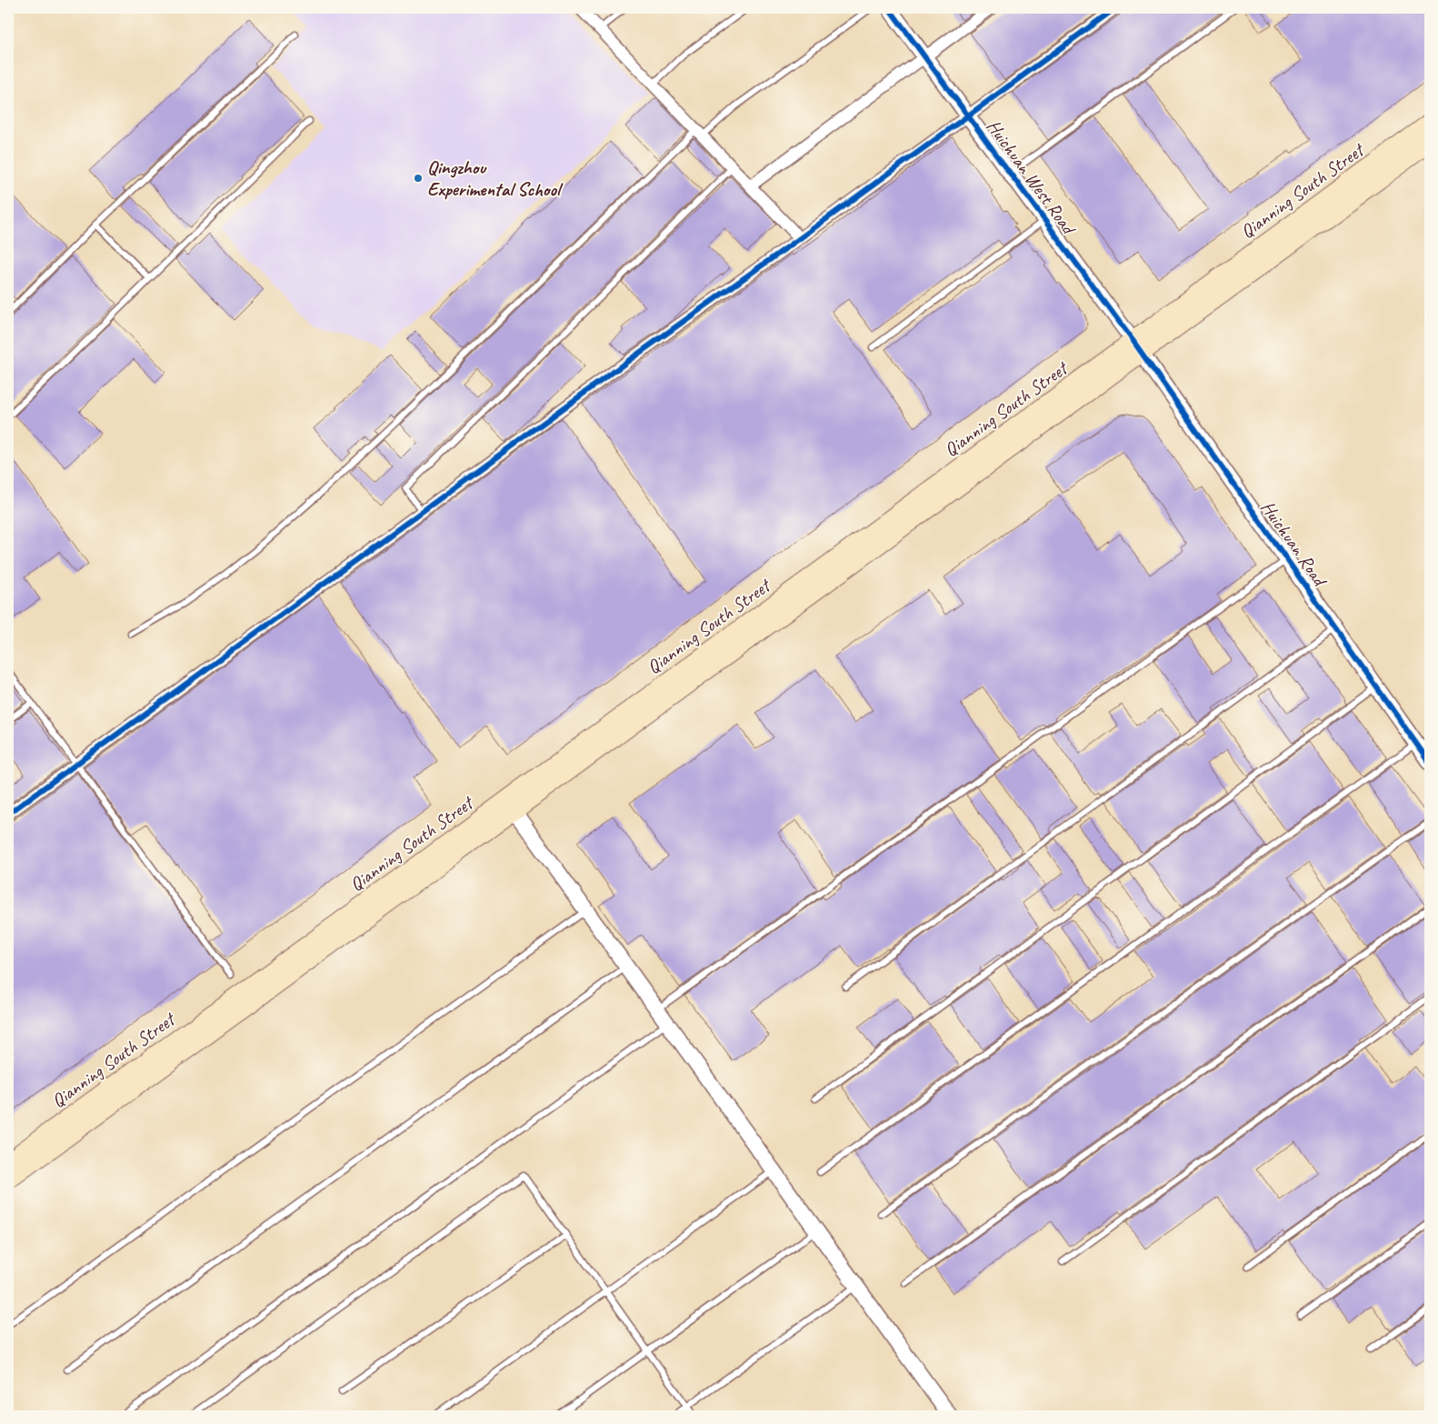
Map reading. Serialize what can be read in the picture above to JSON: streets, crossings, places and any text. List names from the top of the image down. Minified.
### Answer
{"streets":{"main road":["Qianning South Street"],"street":["Huichuan West Road","Huichuan Road"]},"crossings":[["Huichuan West Road","Qianning South Street"],["Huichuan West Road","Huichuan Road"],["Qianning South Street","Huichuan Road"]],"places":["Qingzhou Experimental School"]}
